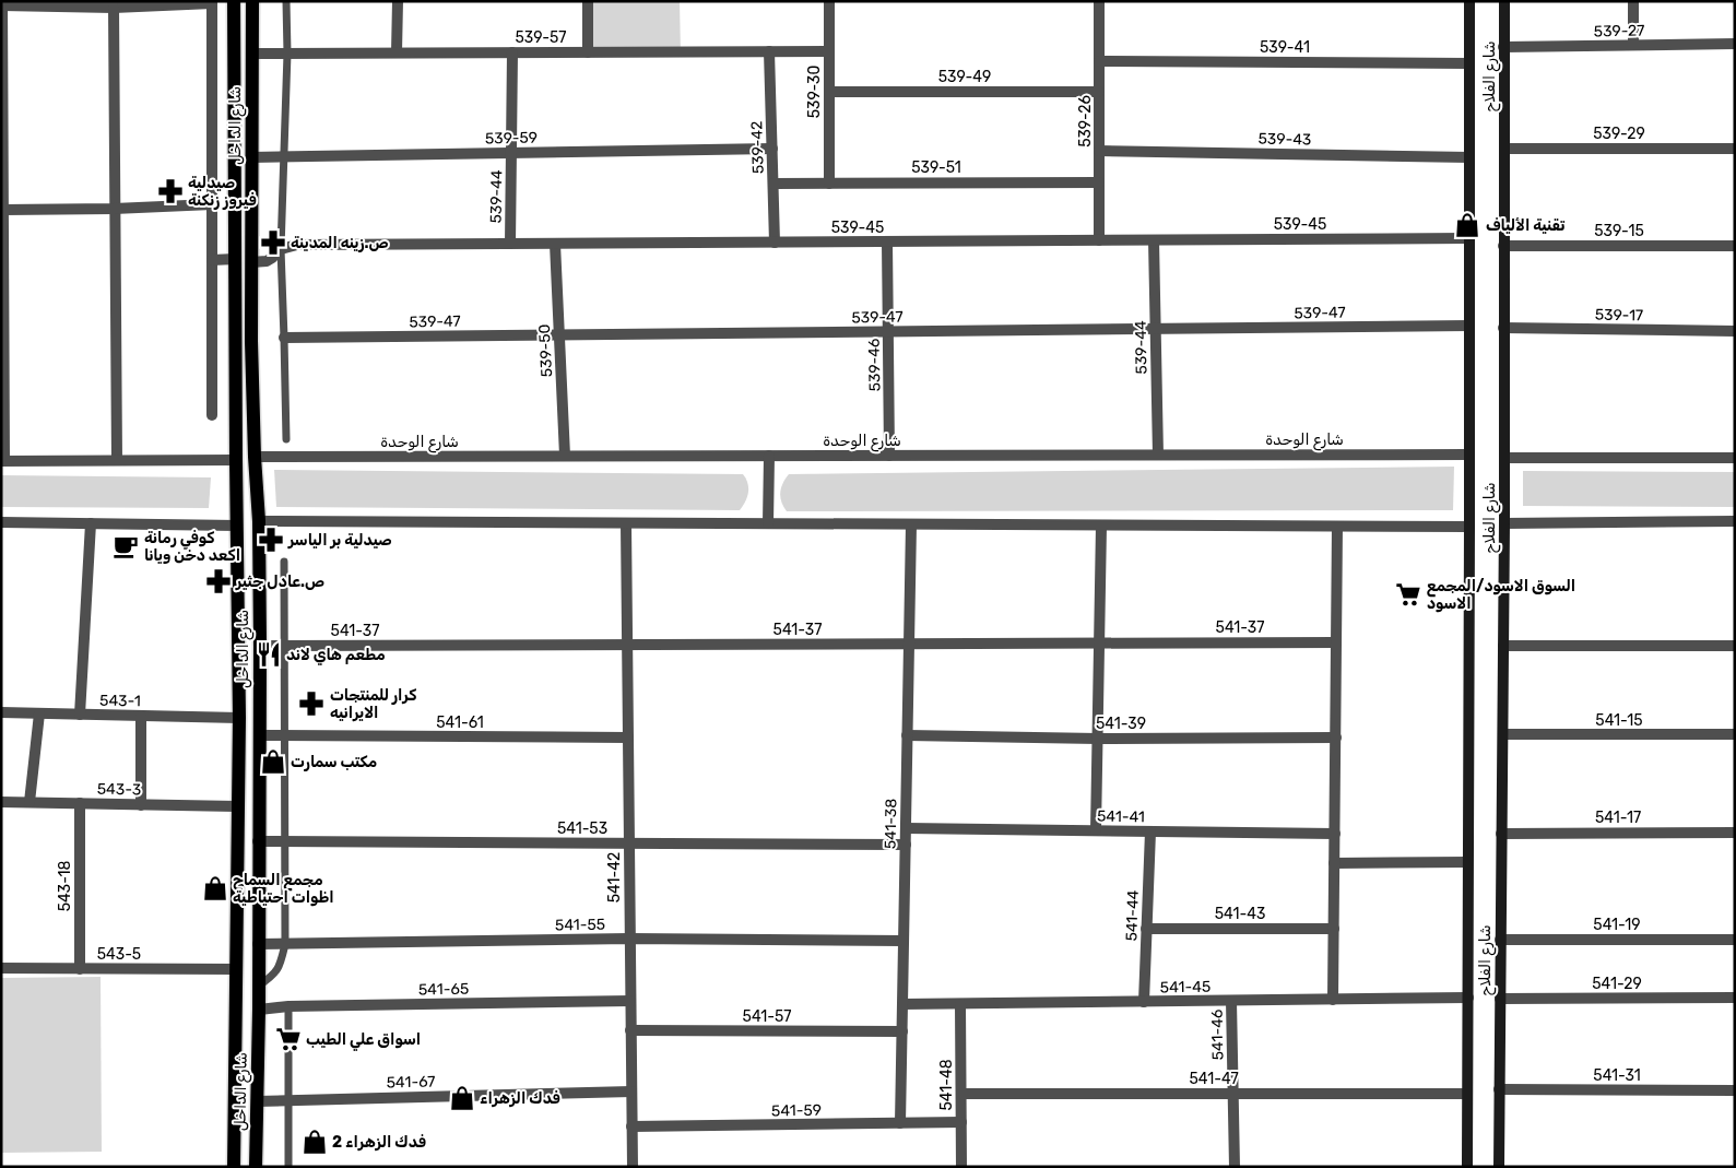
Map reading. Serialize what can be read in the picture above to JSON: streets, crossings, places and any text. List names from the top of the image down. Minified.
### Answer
{"streets":{"main road":["شارع الفلاح","شارع الداخل"],"street":["539-27","539-57","539-41","539-49","539-30","539-26","539-29","539-59","539-43","539-42","539-51","539-44","539-45","539-15","539-47","539-17","539-50","539-46","شارع الوحدة","541-37","543-1","541-15","541-61","541-39","543-3","541-41","541-17","541-38","541-53","541-42","543-18","541-43","541-44","541-55","541-19","543-5","541-29","541-45","541-65","541-57","541-46","541-31","541-47","541-67","541-48","541-59"]},"crossings":[["539-27","شارع الفلاح"],["539-57","539-30"],["539-57","شارع الداخل"],["539-57","539-42"],["539-57","539-44"],["539-41","شارع الفلاح"],["539-41","539-26"],["539-49","539-30"],["539-49","539-26"],["شارع الفلاح","539-29"],["شارع الفلاح","539-43"],["شارع الفلاح","539-45"],["شارع الفلاح","539-15"],["شارع الفلاح","539-47"],["شارع الفلاح","539-17"],["شارع الفلاح","شارع الوحدة"],["شارع الفلاح","541-15"],["شارع الفلاح","541-17"],["شارع الفلاح","541-19"],["شارع الفلاح","541-29"],["شارع الفلاح","541-45"],["شارع الفلاح","541-31"],["شارع الفلاح","541-47"],["539-30","539-51"],["539-26","539-43"],["539-26","539-51"],["539-26","539-45"],["شارع الداخل","539-59"],["شارع الداخل","539-45"],["شارع الداخل","شارع الوحدة"],["شارع الداخل","541-37"],["شارع الداخل","543-1"],["شارع الداخل","541-61"],["شارع الداخل","543-3"],["شارع الداخل","541-53"],["شارع الداخل","541-55"],["شارع الداخل","543-5"],["شارع الداخل","541-65"],["شارع الداخل","541-67"],["539-59","539-42"],["539-59","539-44"],["539-42","539-51"],["539-42","539-45"],["539-44","539-45"],["539-44","539-47"],["539-44","شارع الوحدة"],["539-45","539-50"],["539-45","539-46"],["539-47","539-50"],["539-47","539-46"],["539-50","شارع الوحدة"],["539-46","شارع الوحدة"],["541-37","541-38"],["541-37","541-42"],["541-61","541-42"],["541-39","541-38"],["543-3","543-18"],["541-41","541-38"],["541-41","541-44"],["541-38","541-53"],["541-38","541-55"],["541-38","541-45"],["541-38","541-57"],["541-38","541-59"],["541-53","541-42"],["541-42","541-55"],["541-42","541-65"],["541-42","541-57"],["541-42","541-67"],["541-42","541-59"],["543-18","543-5"],["541-43","541-44"],["541-44","541-45"],["541-45","541-46"],["541-45","541-48"],["541-46","541-47"],["541-47","541-48"],["541-48","541-59"]],"places":{"pharmacy":["صيدلية فيروز زنكنة","ص.زينه المدينة","صيدلية بر الياسر","ص.عادل جثير","كرار للمنتجات الايرانيه"],"shop":["تقنية الألياف","مكتب سمارت","مجمع السماح اظوات احتياطية","فدك الزهراء","فدك الزهراء 2"],"cafe":["كوفي رمانة اكعد دخن ويانا"],"supermarket":["السوق الاسود/المجمع الاسود","اسواق علي الطيب"],"restaurant":["مطعم هاي لاند"]}}
